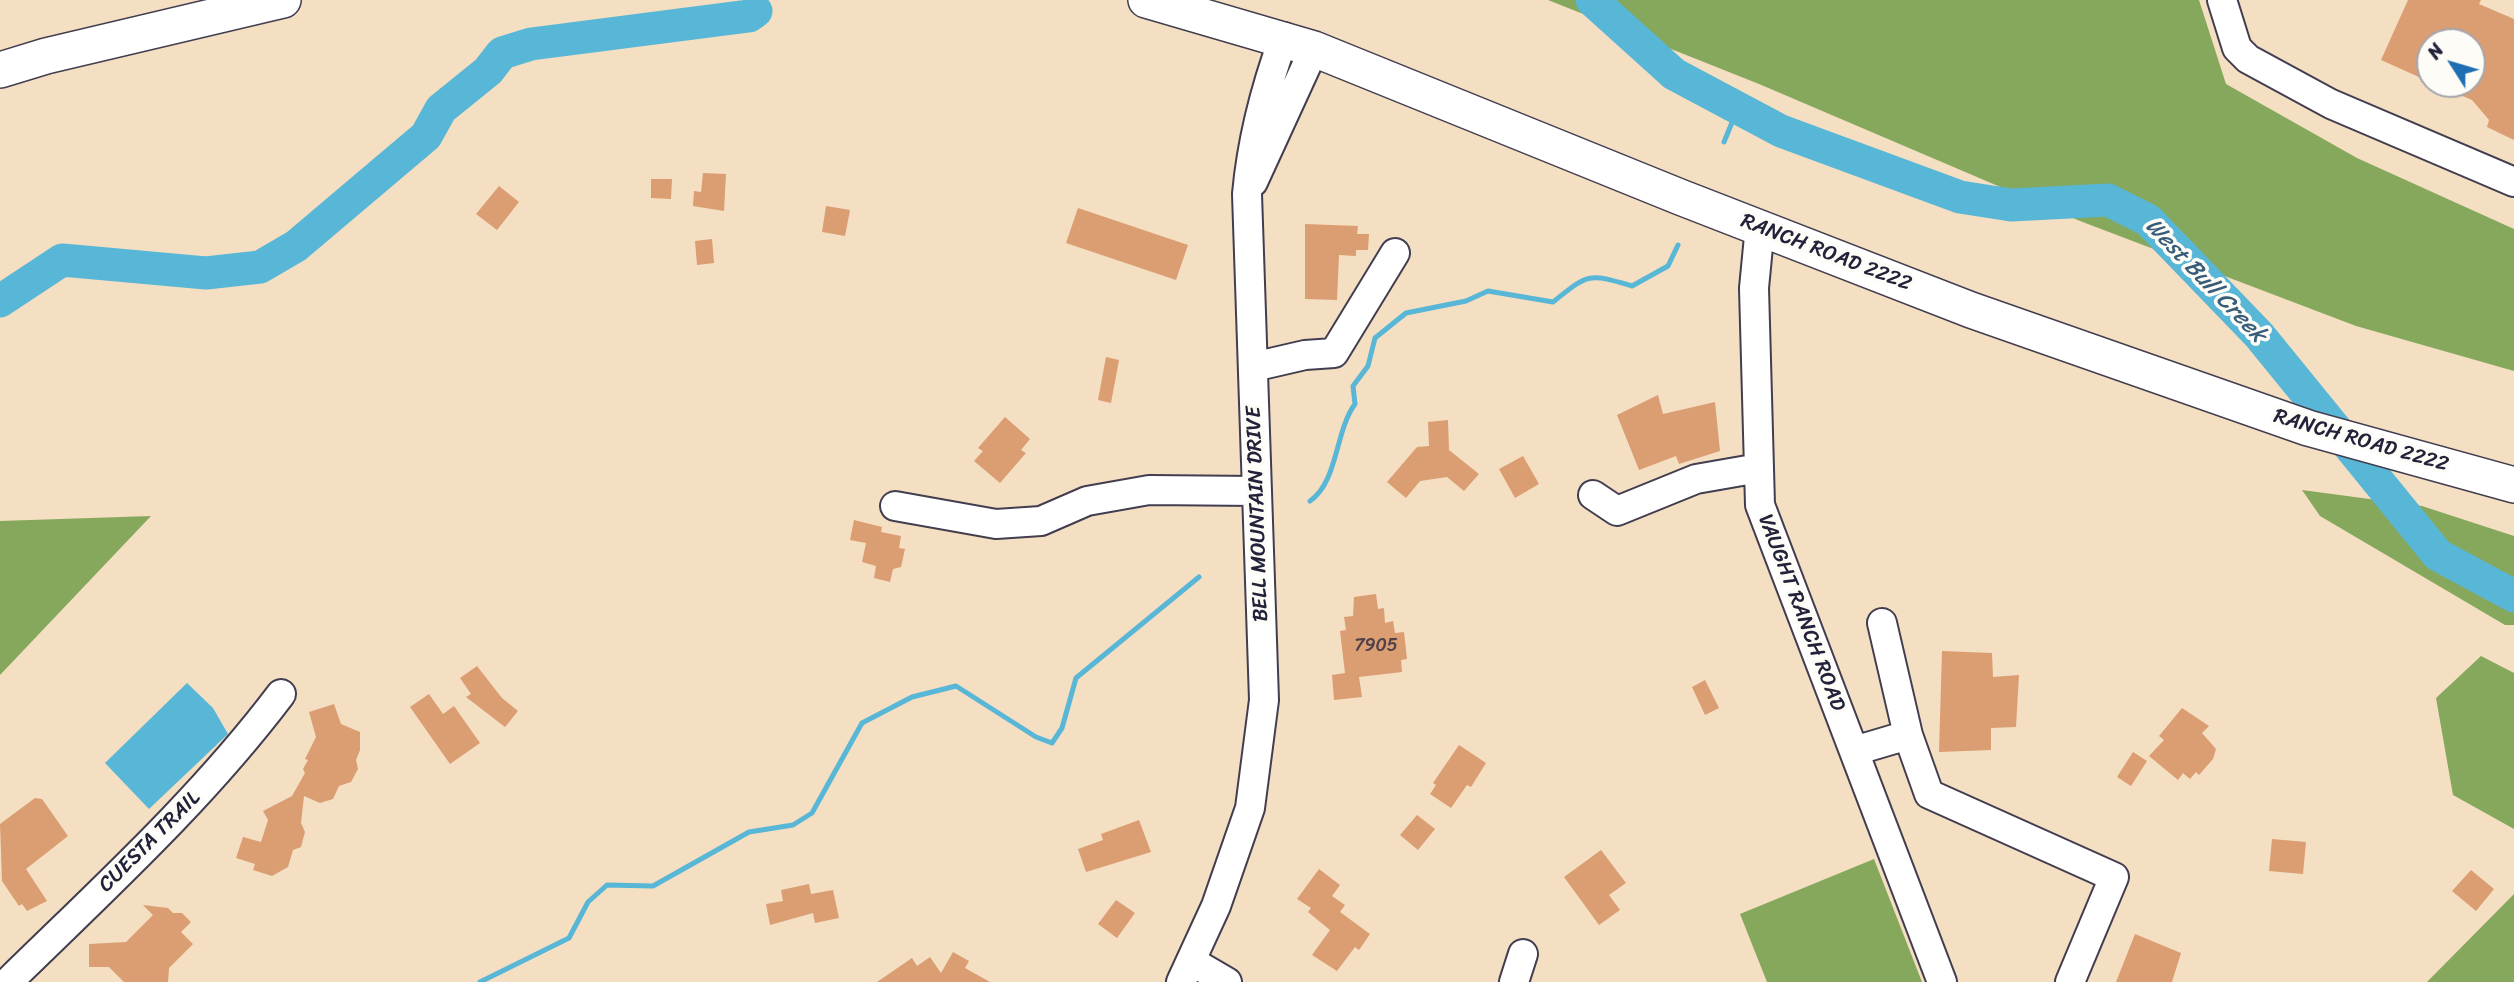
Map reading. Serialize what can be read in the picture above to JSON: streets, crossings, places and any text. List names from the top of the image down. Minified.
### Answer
{"streets":{"main road":["RANCH ROAD 2222"],"street":["BELL MOUNTAIN DRIVE","VAUGHT RANCH ROAD","CUESTA TRAIL"]},"crossings":[["RANCH ROAD 2222","BELL MOUNTAIN DRIVE"],["RANCH ROAD 2222","VAUGHT RANCH ROAD"]],"water":["West Bull Creek"],"house_numbers":["7905"],"north":"top left"}
